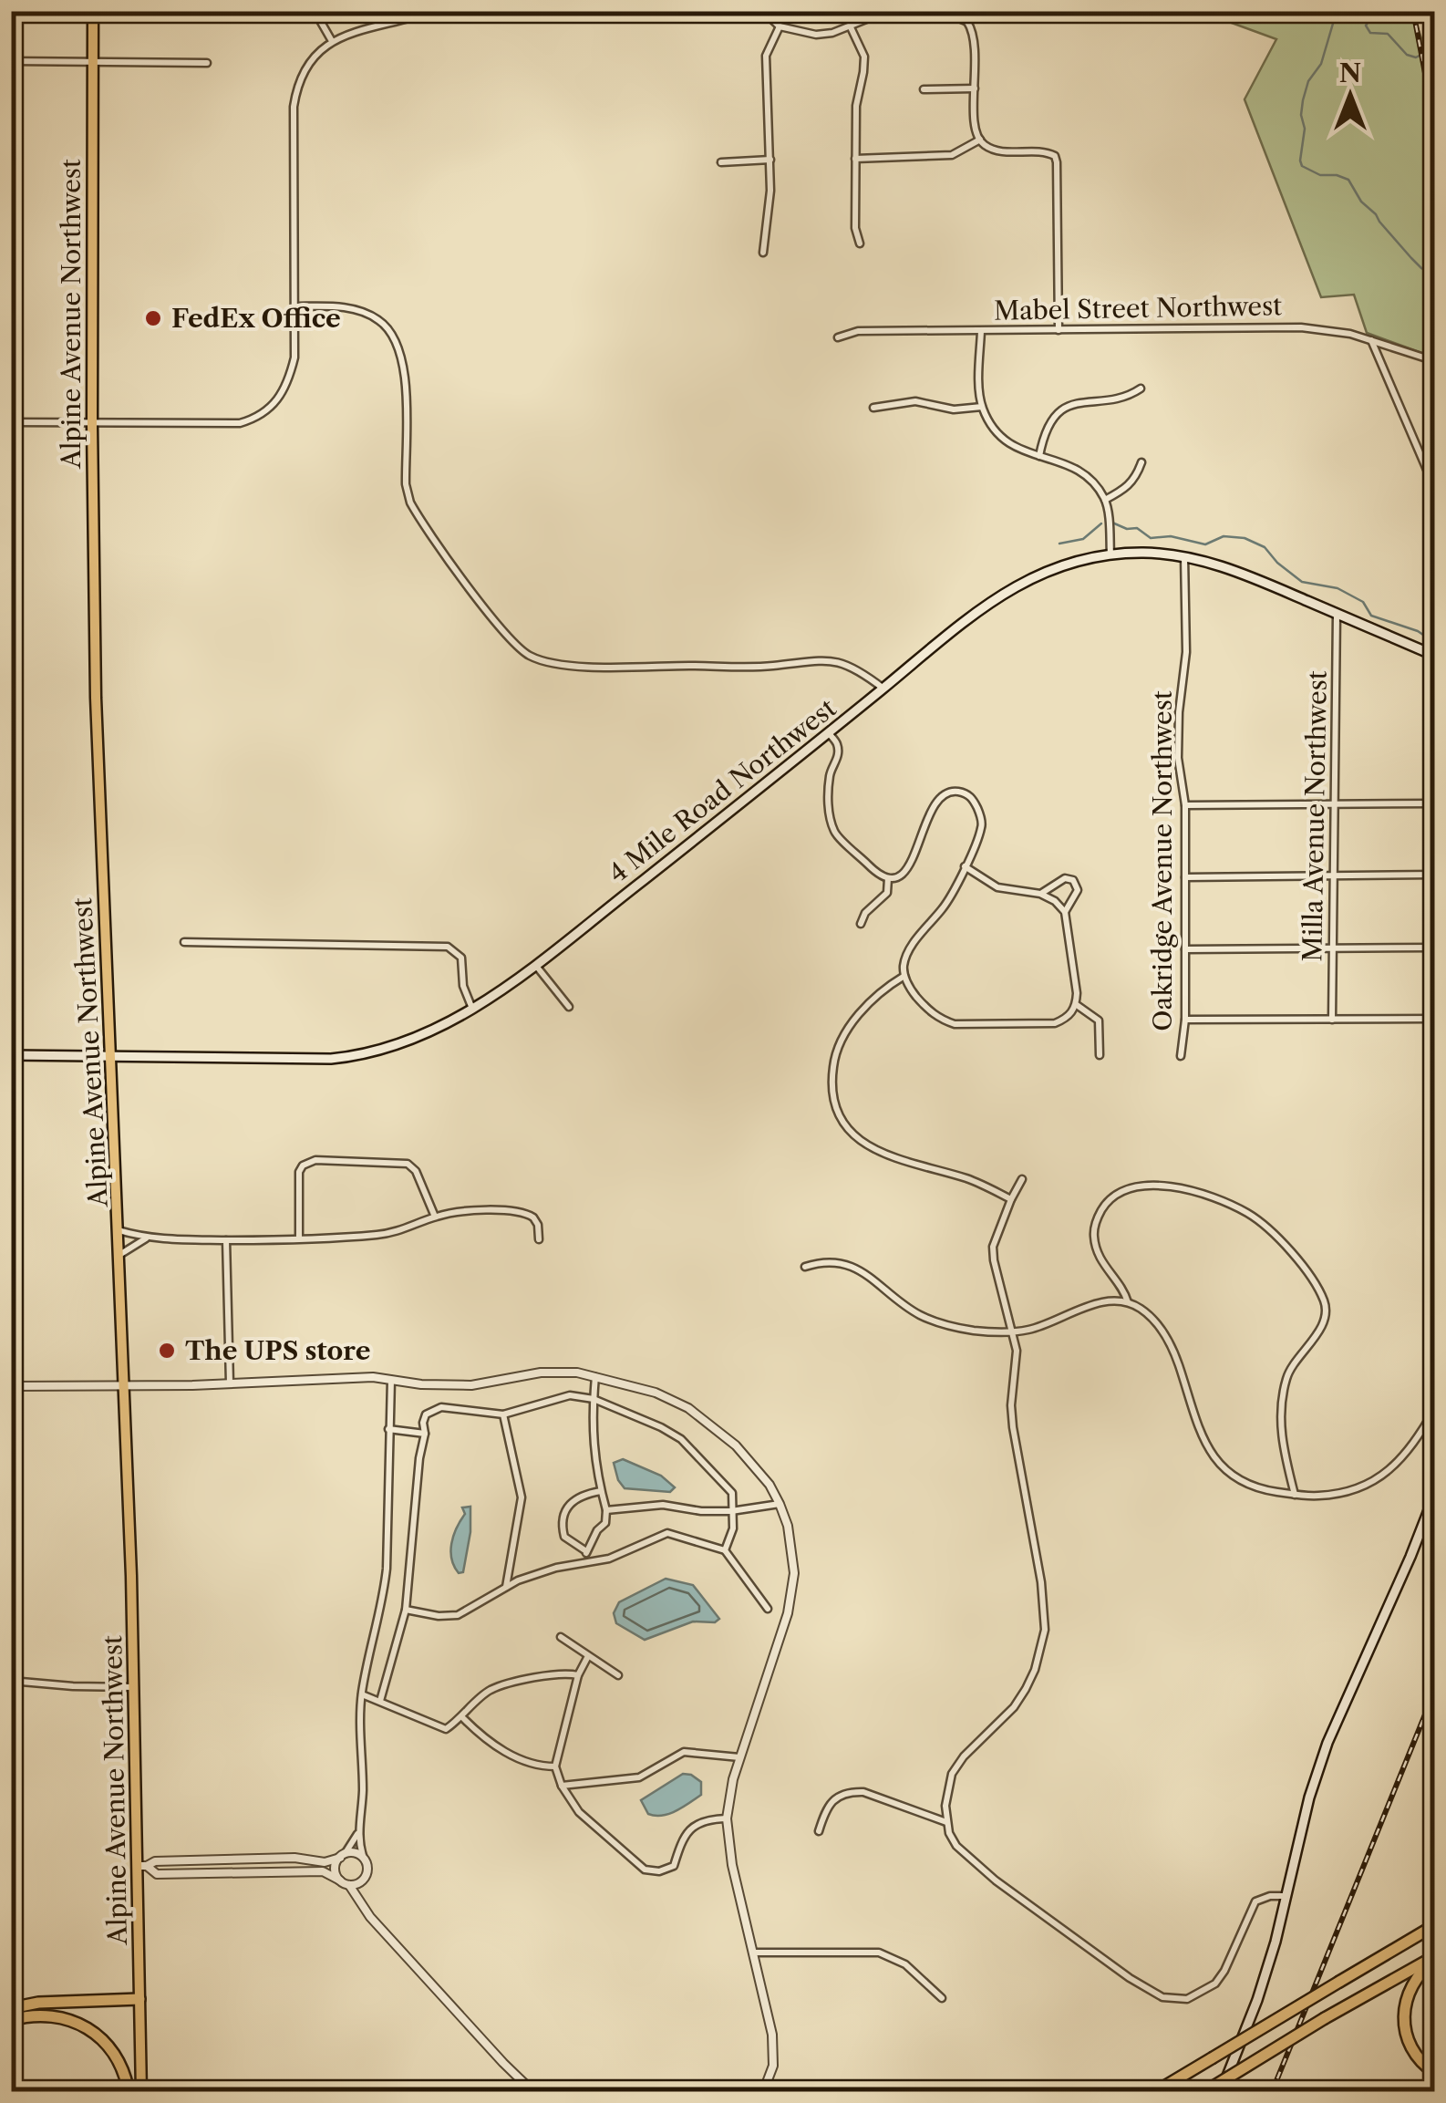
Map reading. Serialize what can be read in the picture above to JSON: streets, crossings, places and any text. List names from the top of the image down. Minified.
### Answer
{"streets":{"highway":["Alpine Avenue Northwest"],"main road":["4 Mile Road Northwest"],"street":["Mabel Street Northwest","Milla Avenue Northwest","Oakridge Avenue Northwest"]},"crossings":[["Alpine Avenue Northwest","4 Mile Road Northwest"],["4 Mile Road Northwest","Milla Avenue Northwest"],["4 Mile Road Northwest","Oakridge Avenue Northwest"]],"places":["FedEx Office","The UPS store"],"north":"top"}
